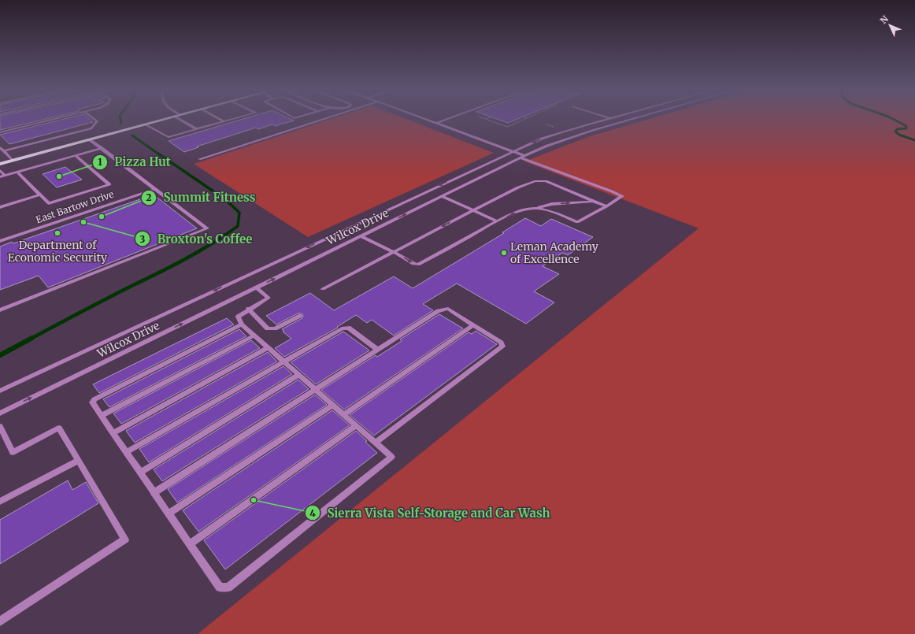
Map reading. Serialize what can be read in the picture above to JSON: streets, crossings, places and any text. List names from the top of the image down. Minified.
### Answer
{"streets":{"street":["East Bartow Drive","Wilcox Drive"]},"places":["Pizza Hut","Summit Fitness","Broxton's Coffee","Department of Economic Security","Leman Academy of Excellence","Sierra Vista Self-Storage and Car Wash"],"north":"top left"}
